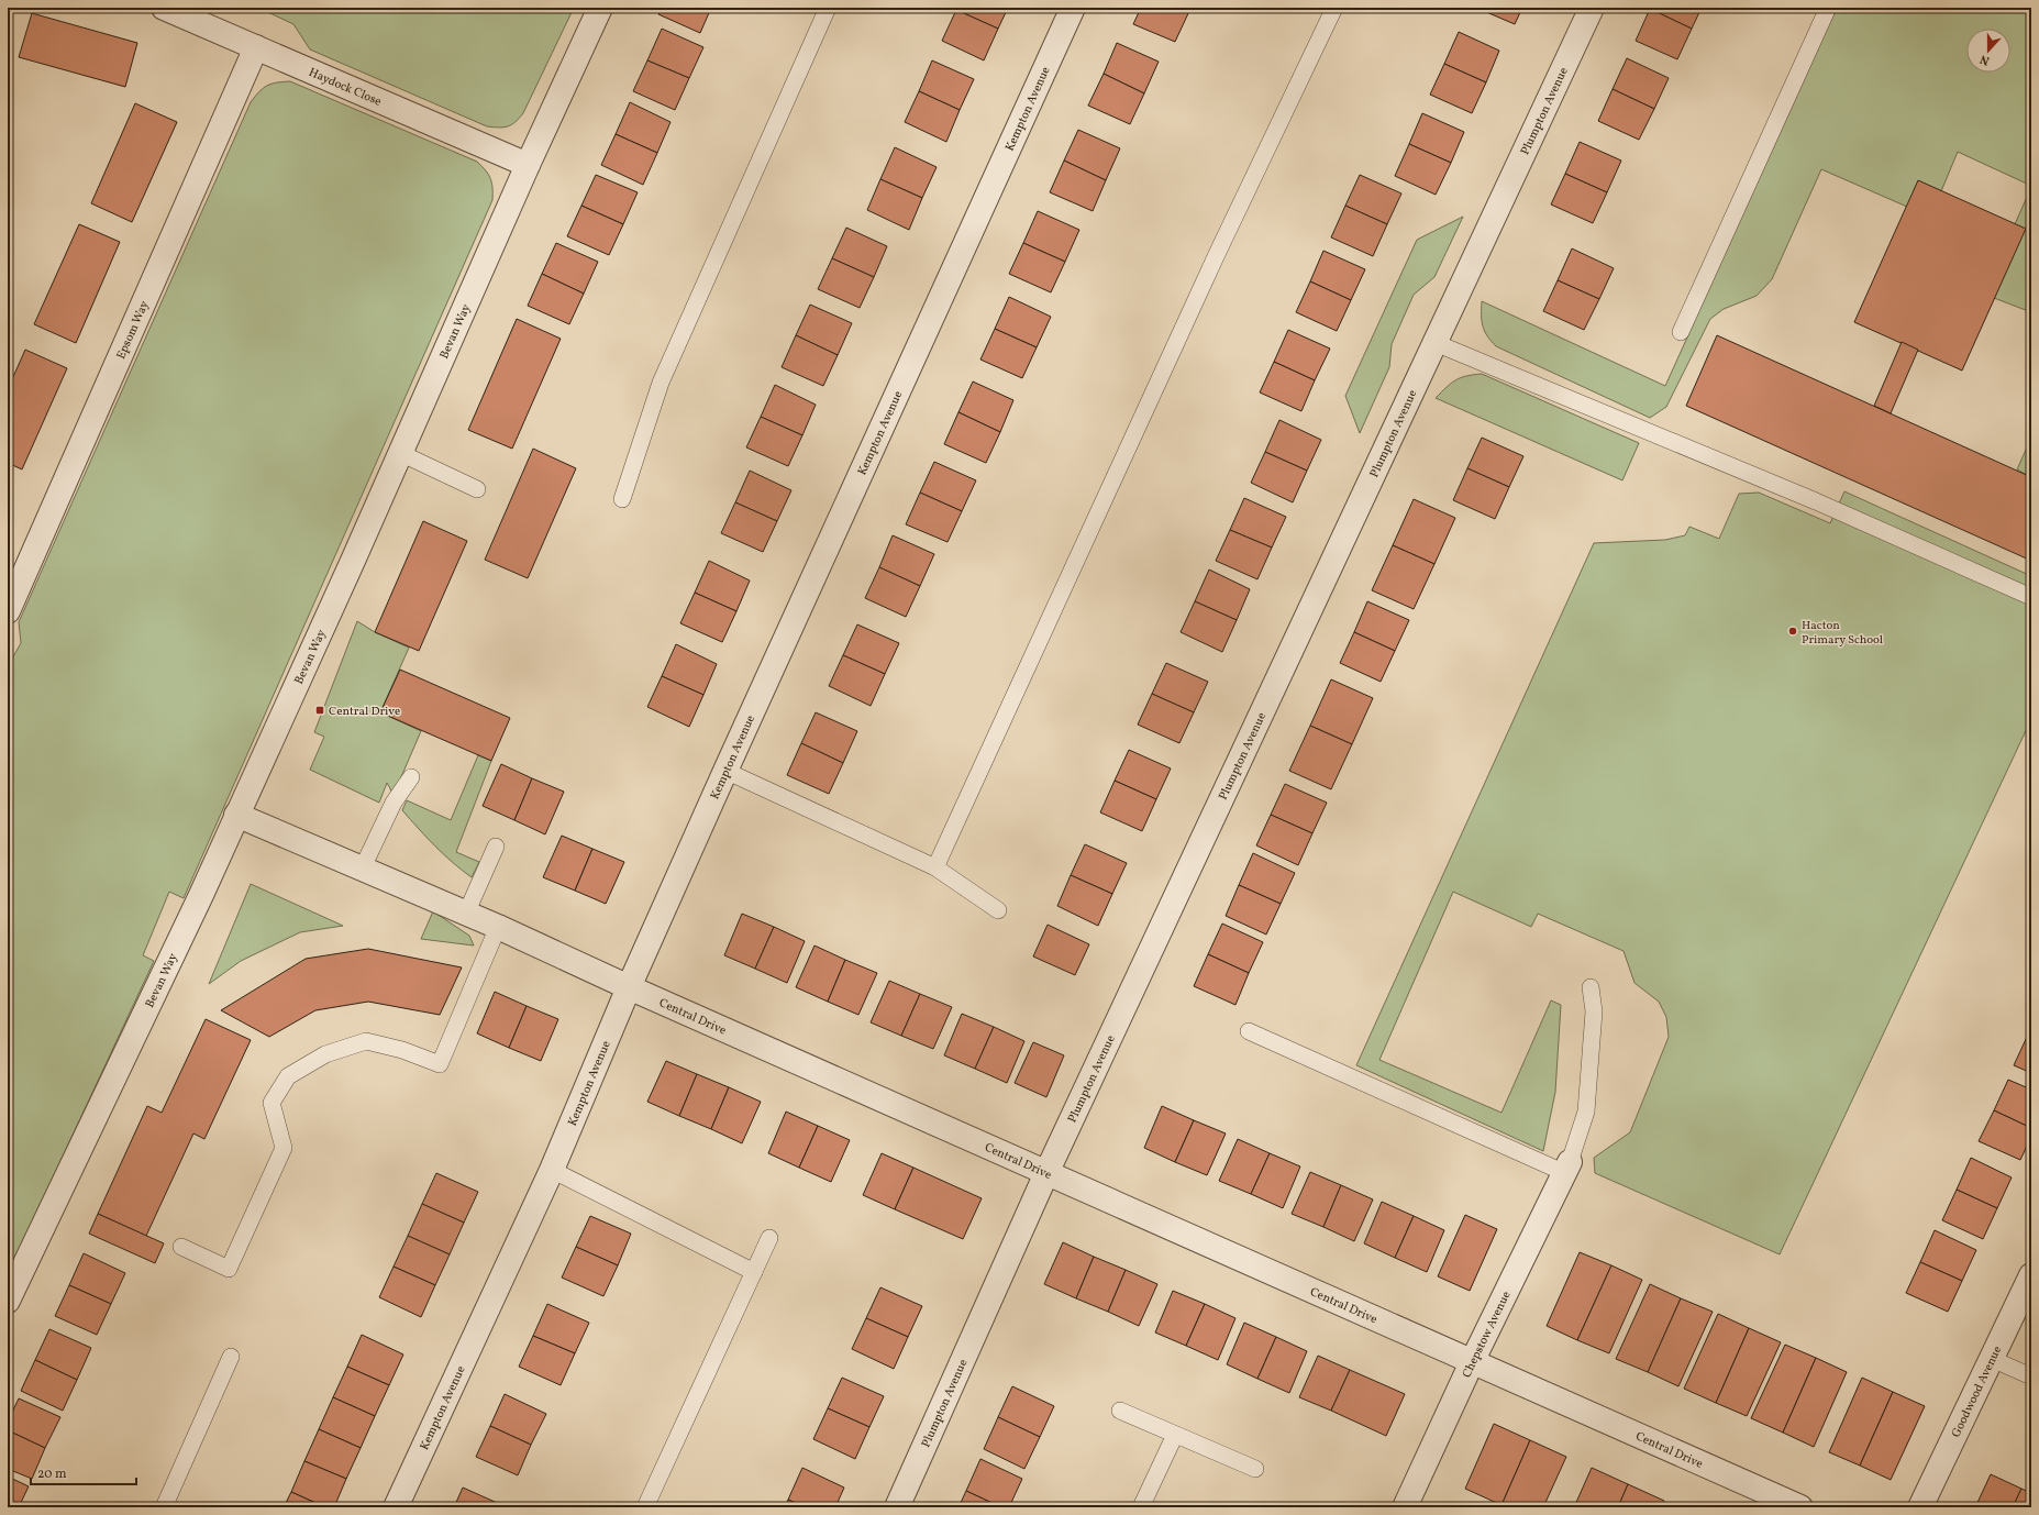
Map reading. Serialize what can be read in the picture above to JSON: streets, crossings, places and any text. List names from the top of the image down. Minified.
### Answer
{"streets":{"street":["Haydock Close","Kempton Avenue","Plumpton Avenue","Epsom Way","Bevan Way","Central Drive","Chepstow Avenue","Goodwood Avenue"]},"crossings":[["Haydock Close","Epsom Way"],["Haydock Close","Bevan Way"],["Kempton Avenue","Central Drive"],["Plumpton Avenue","Central Drive"],["Bevan Way","Central Drive"],["Central Drive","Chepstow Avenue"]],"places":{"other":["Hacton Primary School"],"transit":["Central Drive"]},"scale_bar":"20 m","north":"bottom"}
